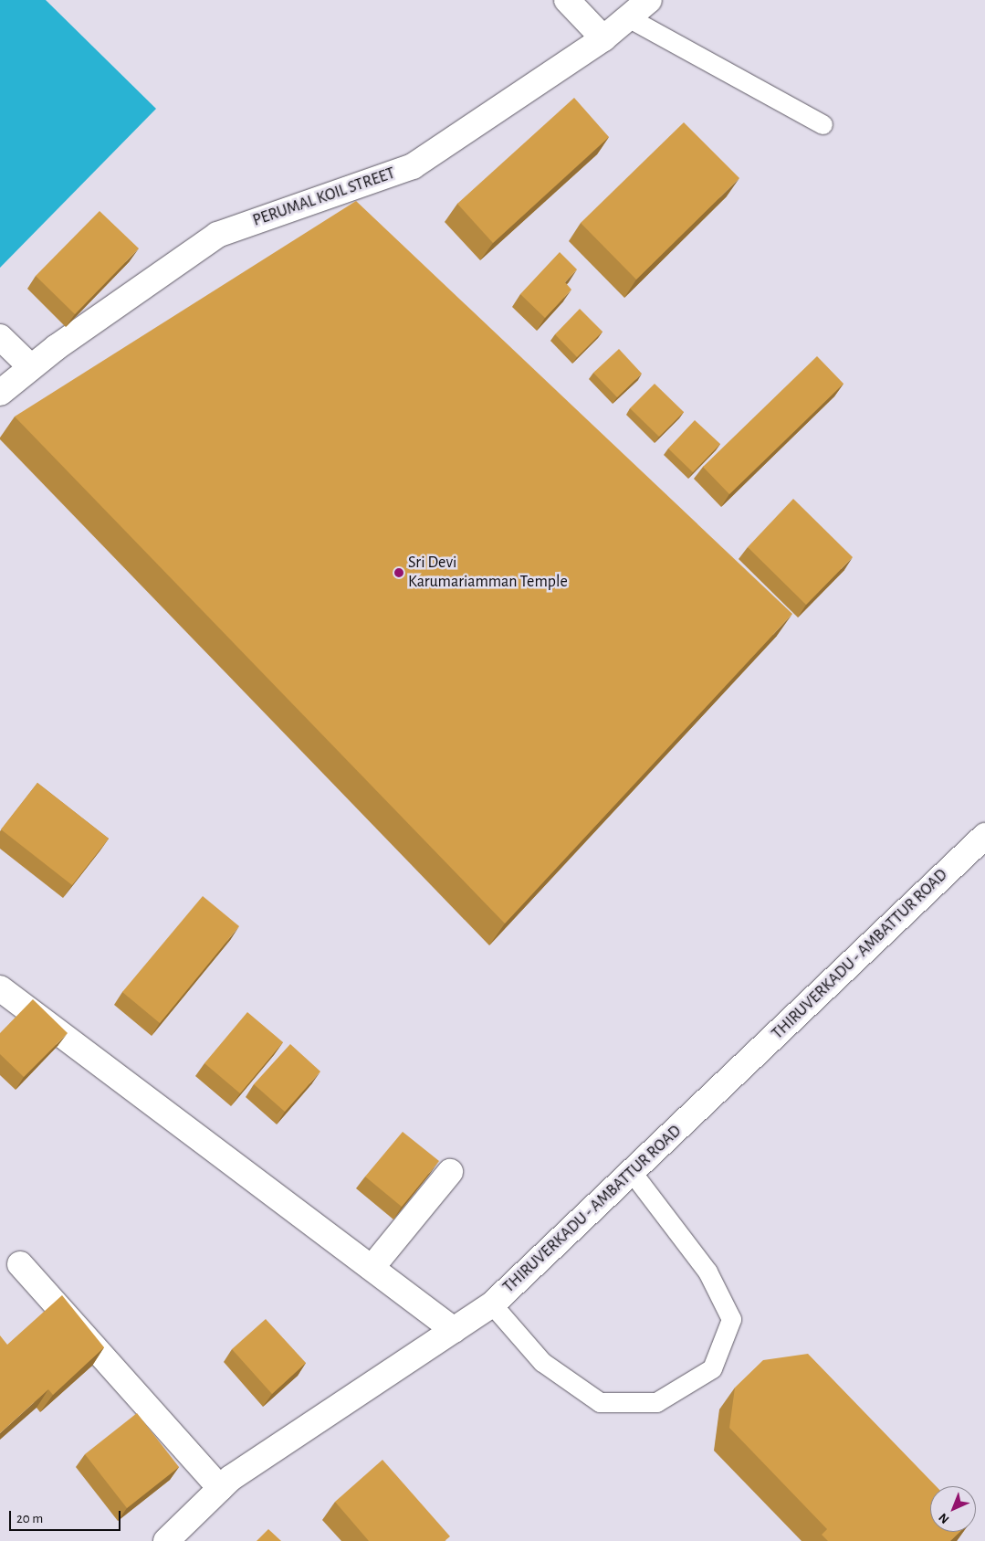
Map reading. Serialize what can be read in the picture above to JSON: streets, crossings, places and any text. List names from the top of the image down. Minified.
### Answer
{"streets":{"street":["PERUMAL KOIL STREET","THIRUVERKADU - AMBATTUR ROAD"]},"places":["Sri Devi Karumariamman Temple"],"scale_bar":"20 m","north":"bottom left"}
